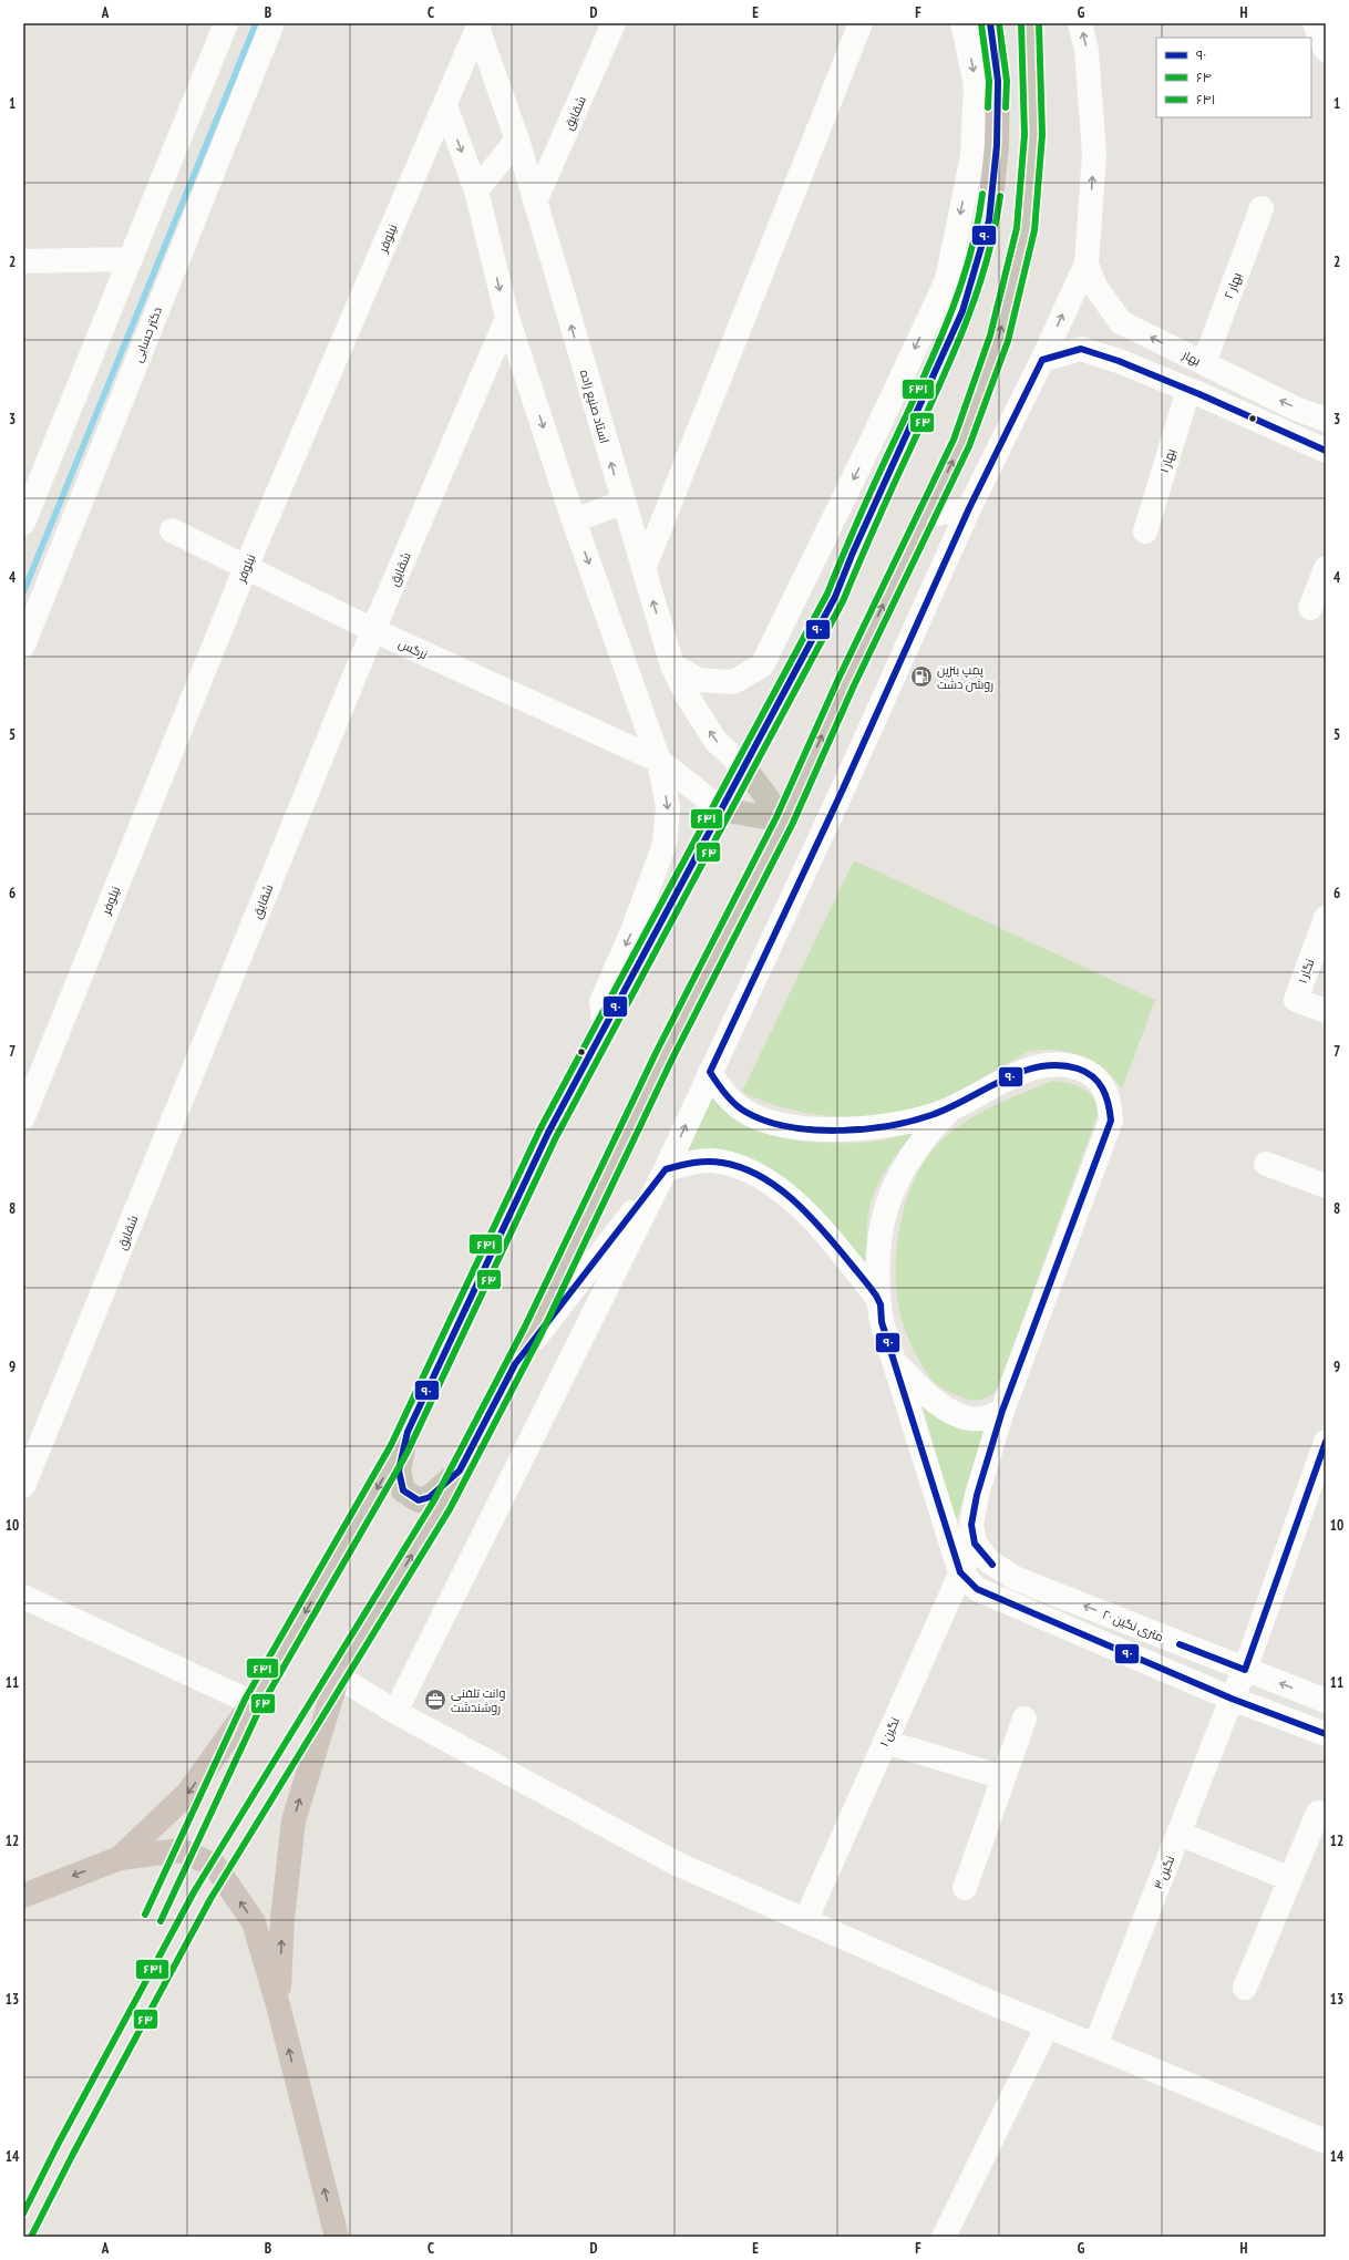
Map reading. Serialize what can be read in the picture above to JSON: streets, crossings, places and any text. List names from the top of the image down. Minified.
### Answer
{"streets":{"street":["شقایق","نیلوفر","بهار ۲","دکتر حسابی","بهار","استاد صنیع زاده","بهار ۱","نرگس","نگار ۱","۲۰ متری نگین","نگین ۱","نگین ۳"]},"crossings":[["شقایق","استاد صنیع زاده"],["شقایق","نرگس"],["نیلوفر","استاد صنیع زاده"],["نیلوفر","نرگس"],["بهار ۲","بهار"],["۲۰ متری نگین","نگین ۱"],["۲۰ متری نگین","نگین ۳"]],"places":{"fuel station":["پمپ بنزین روشن دشت"],"office":["وانت تلفنی روشندشت"]},"lines":["transit line ۹۰","transit line ۶۴","transit line ۶۴۱"],"legend":["۹۰","۶۴","۶۴۱"],"grid":{"columns":["A","B","C","D","E","F","G","H"],"rows":["1","2","3","4","5","6","7","8","9","10","11","12","13","14"]}}
